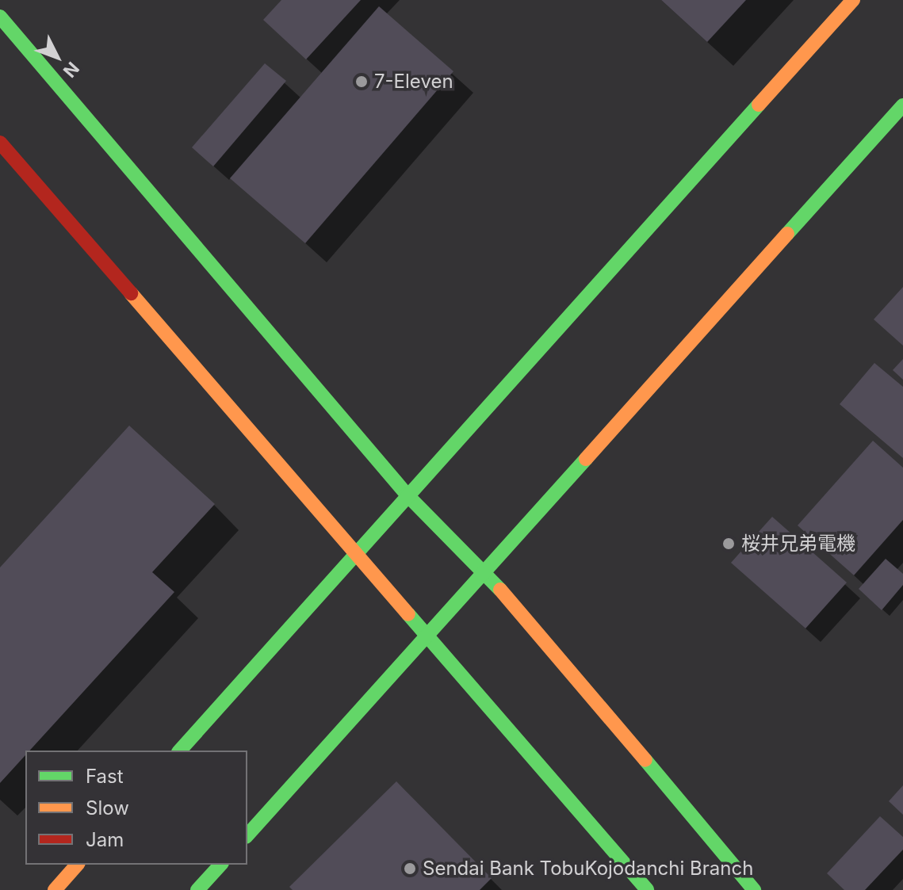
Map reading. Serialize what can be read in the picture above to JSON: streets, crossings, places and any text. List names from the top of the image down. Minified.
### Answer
{"places":["7-Eleven","桜井兄弟電機","Sendai Bank TobuKojodanchi Branch"],"legend":["Fast","Slow","Jam"],"north":"bottom right"}
